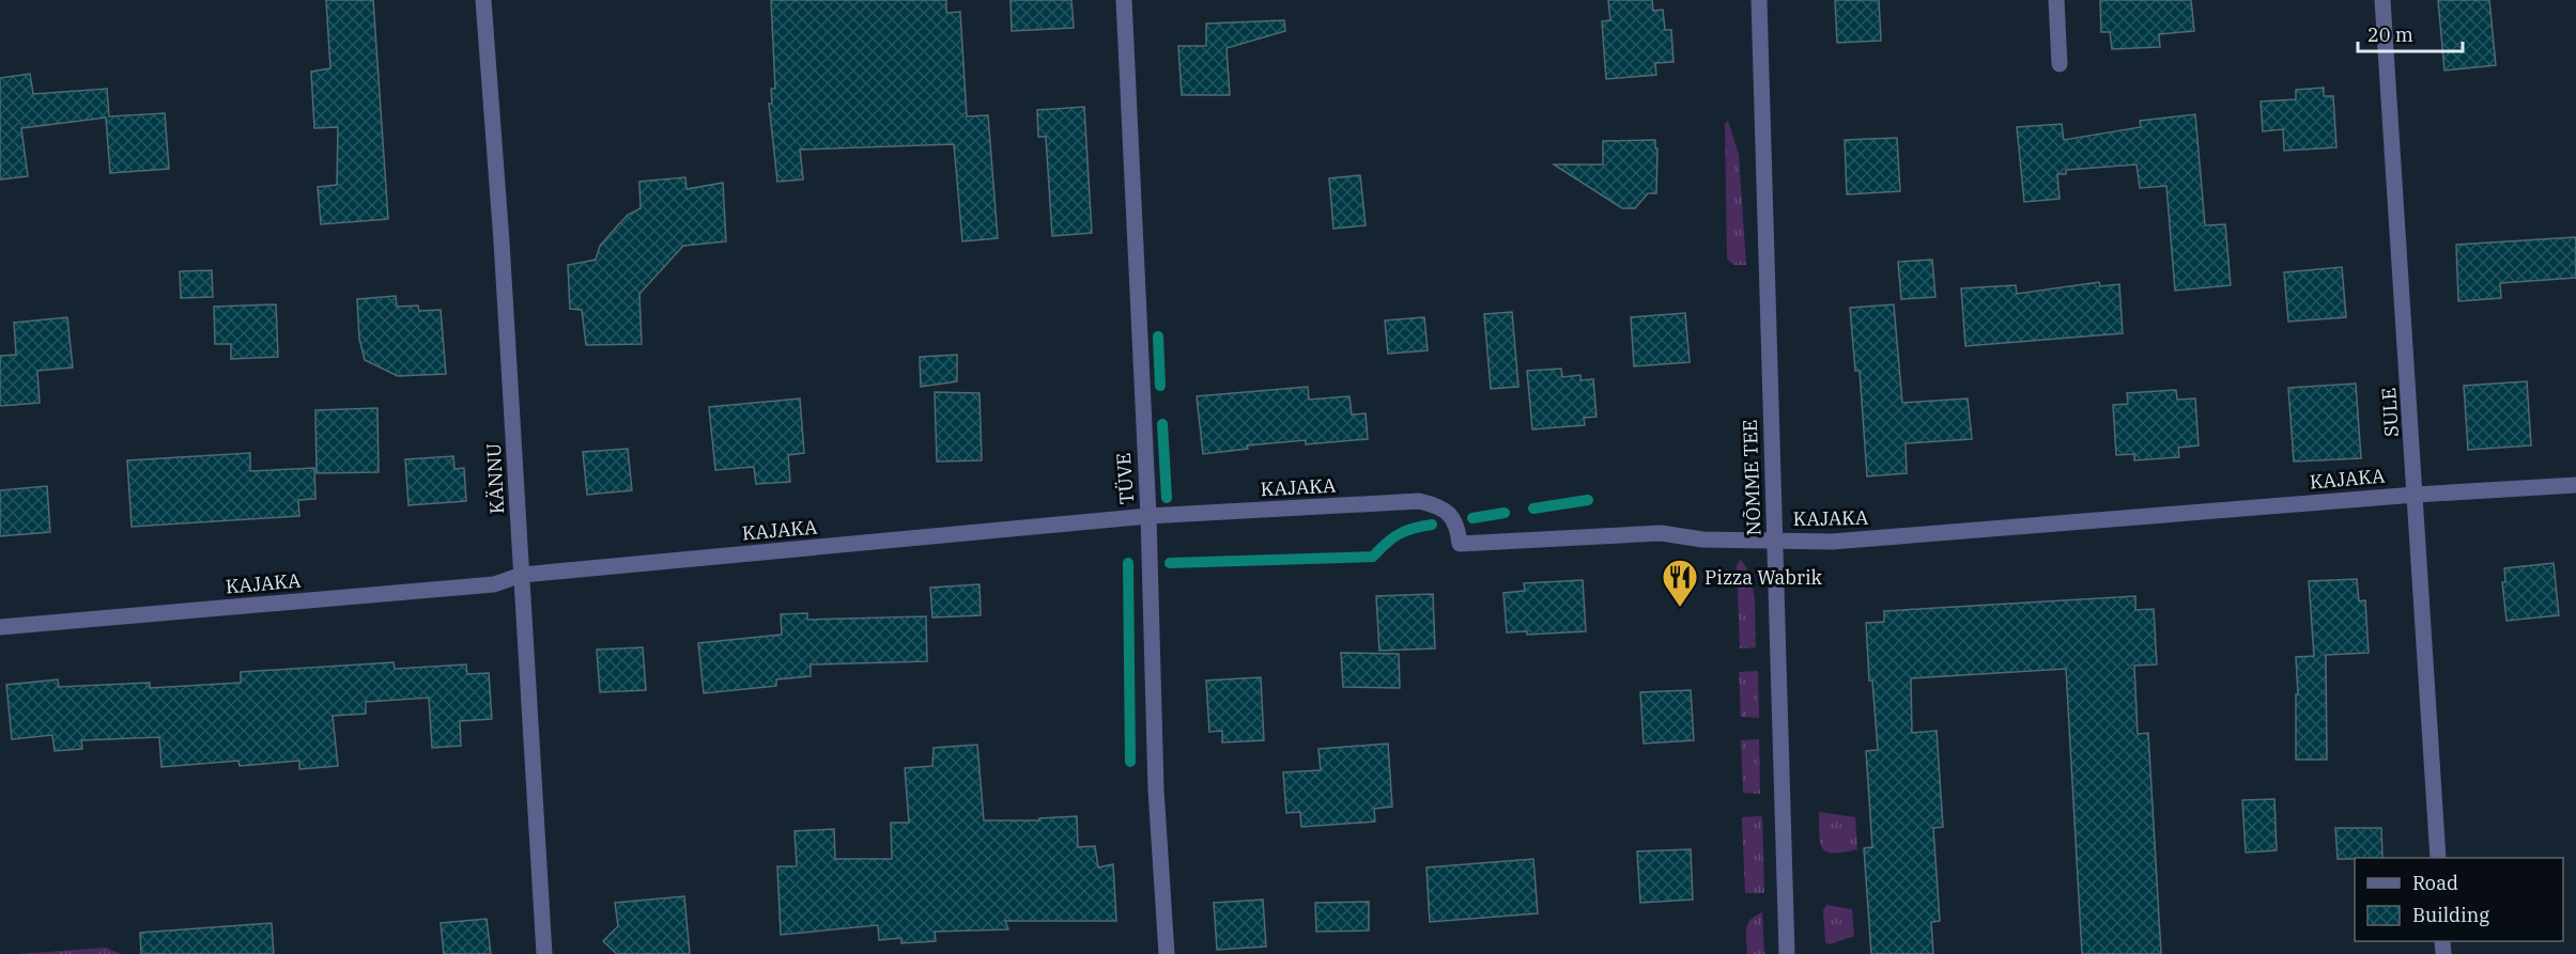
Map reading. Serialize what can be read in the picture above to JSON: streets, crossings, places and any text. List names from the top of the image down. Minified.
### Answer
{"streets":{"street":["SULE","NÕMME TEE","KÄNNU","TÜVE","KAJAKA"]},"crossings":[["SULE","KAJAKA"],["NÕMME TEE","KAJAKA"],["KÄNNU","KAJAKA"],["TÜVE","KAJAKA"]],"places":{"restaurant":["Pizza Wabrik"]},"legend":["Road","Building"],"scale_bar":"20 m"}
